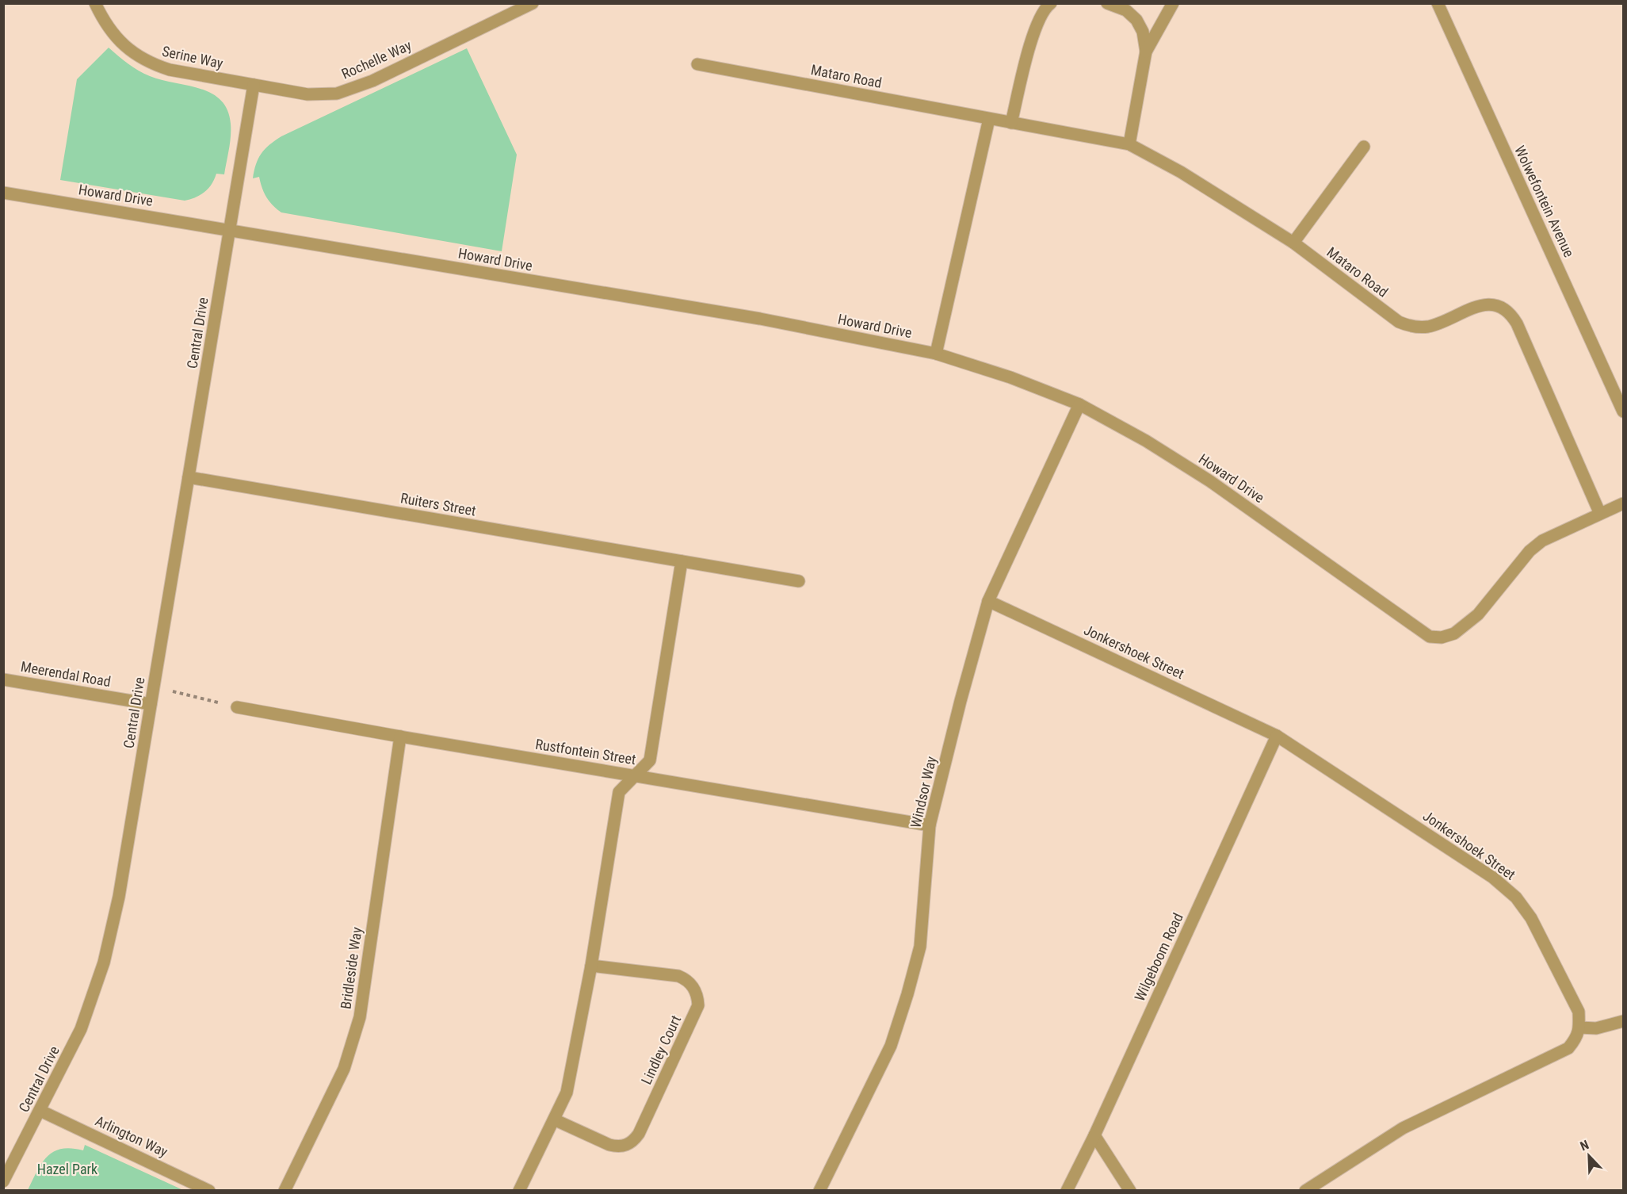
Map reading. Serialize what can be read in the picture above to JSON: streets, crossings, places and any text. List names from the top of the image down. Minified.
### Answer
{"streets":{"street":["Serine Way","Rochelle Way","Mataro Road","Howard Drive","Wolwefontein Avenue","Central Drive","Ruiters Street","Jonkershoek Street","Meerendal Road","Rustfontein Street","Windsor Way","Wilgeboom Road","Bridleside Way","Lindley Court","Arlington Way"]},"crossings":[["Serine Way","Rochelle Way"],["Mataro Road","Howard Drive"],["Howard Drive","Central Drive"],["Howard Drive","Windsor Way"],["Central Drive","Ruiters Street"],["Central Drive","Meerendal Road"],["Central Drive","Arlington Way"],["Jonkershoek Street","Windsor Way"],["Jonkershoek Street","Wilgeboom Road"],["Rustfontein Street","Windsor Way"],["Rustfontein Street","Bridleside Way"]],"parks":["Hazel Park"],"north":"top left"}
